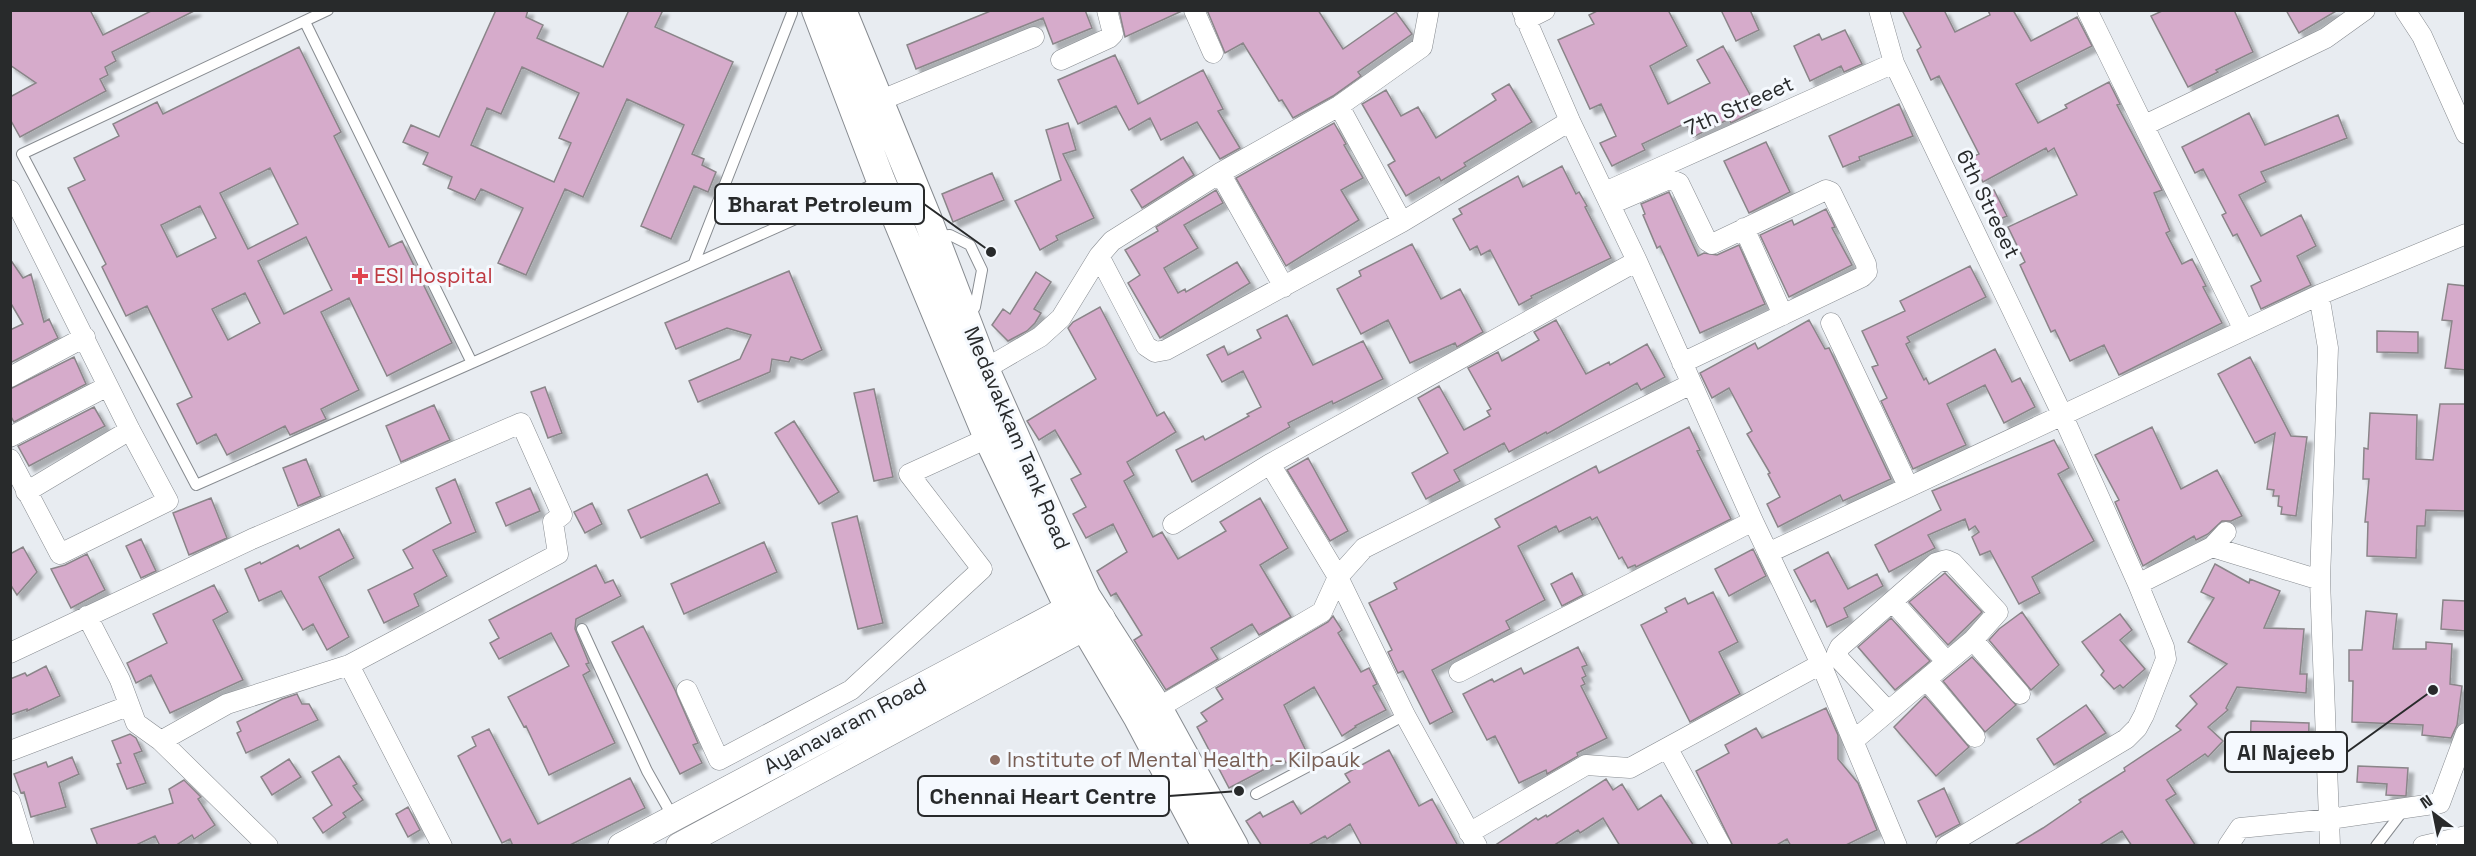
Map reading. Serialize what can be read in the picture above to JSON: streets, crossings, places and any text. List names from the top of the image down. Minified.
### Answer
{"streets":{"main road":["Medavakkam Tank Road"],"street":["7th Streeet","6th Streeet","Ayanavaram Road"]},"crossings":[["7th Streeet","6th Streeet"],["Medavakkam Tank Road","Ayanavaram Road"]],"places":{"other":["Bharat Petroleum","Al Najeeb","Institute of Mental Health - Kilpauk","Chennai Heart Centre"],"health":["ESI Hospital"]},"north":"top left"}
